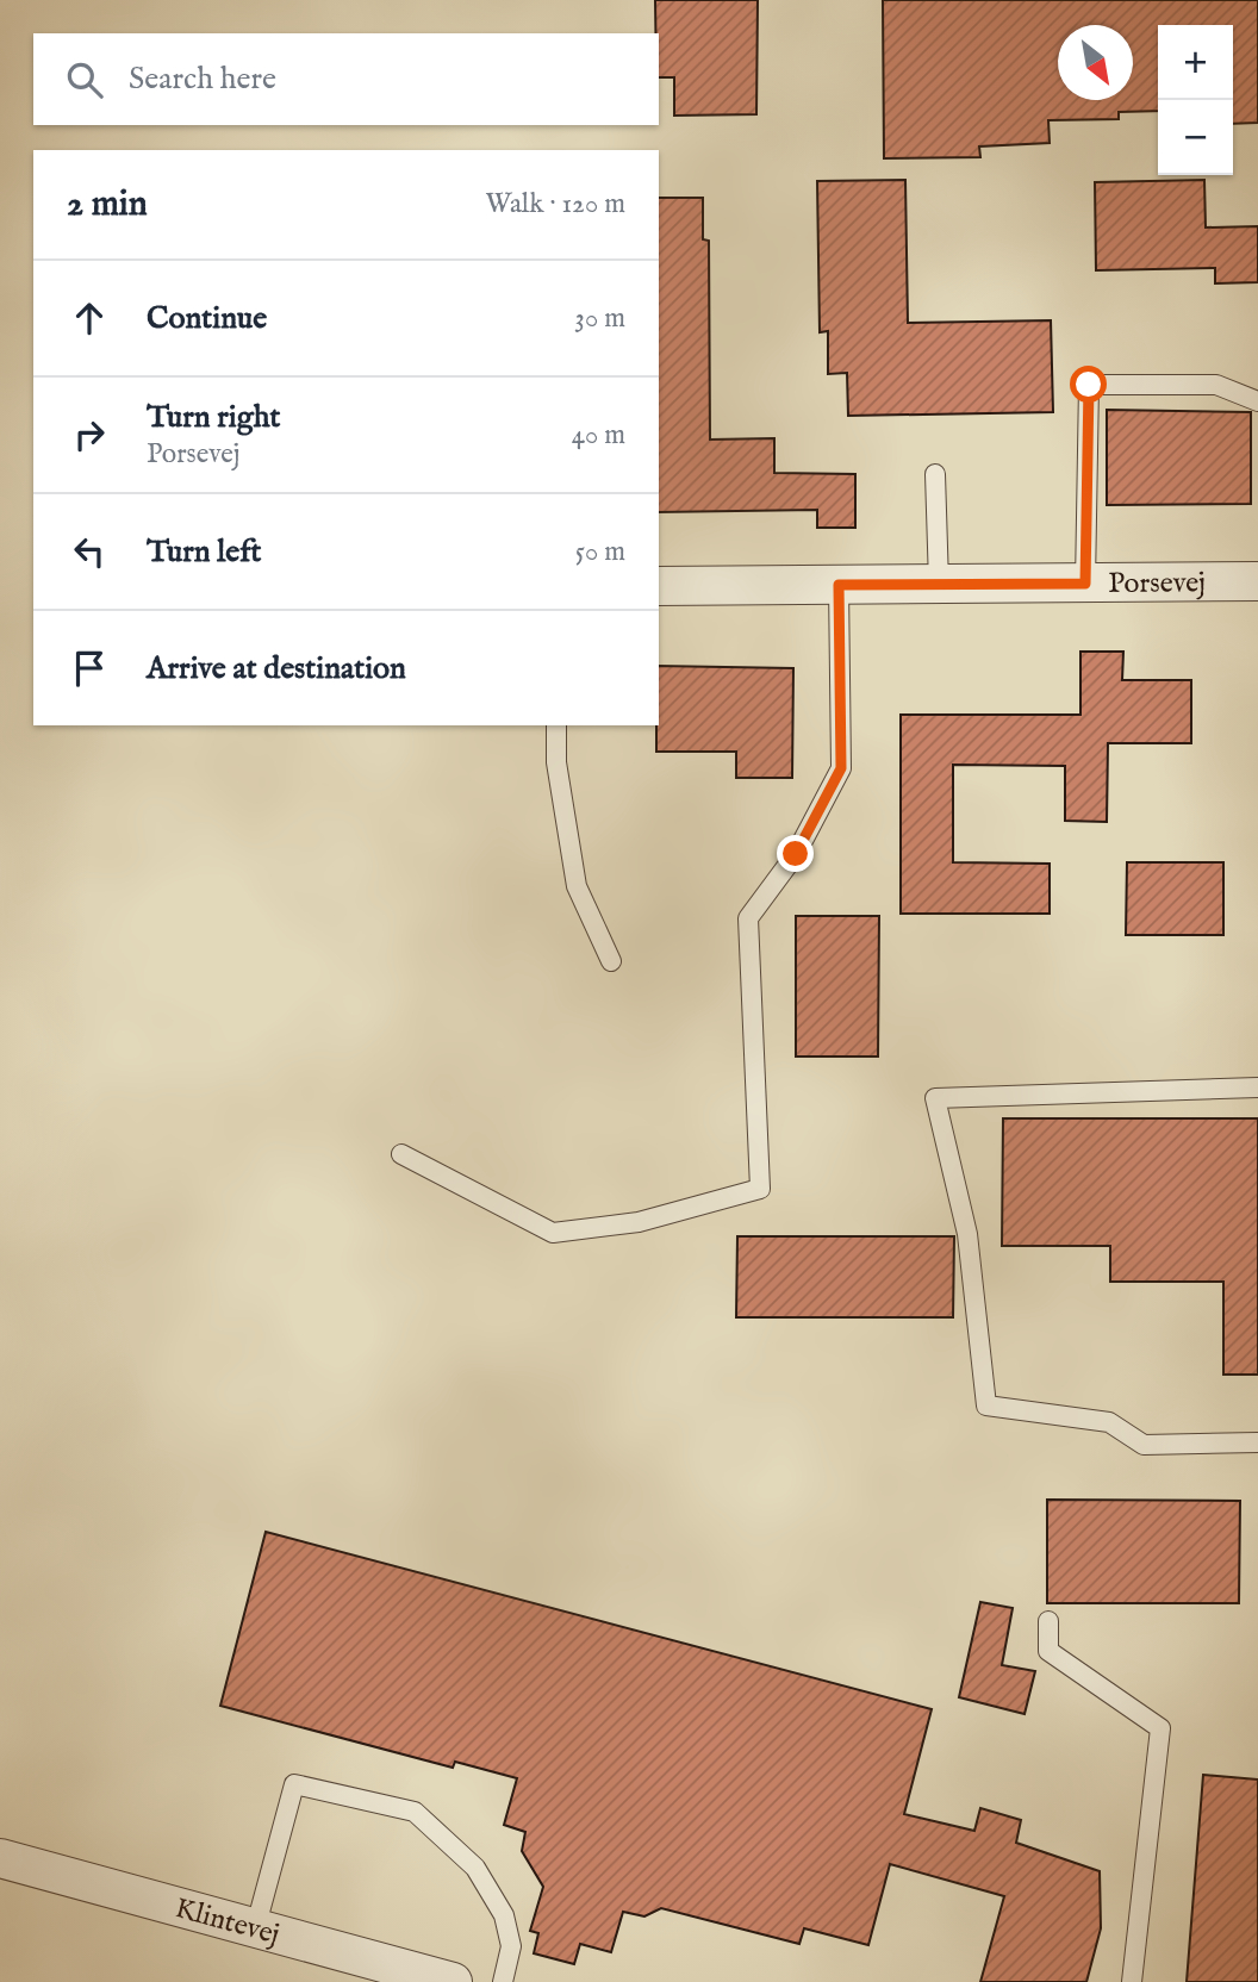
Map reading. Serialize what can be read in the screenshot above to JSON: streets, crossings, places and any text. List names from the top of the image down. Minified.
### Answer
{"streets":{"street":["Porsevej","Klintevej"]},"north":"bottom right","page":{"map_buttons":["+","−"],"search":"Search here","heading":["2 min","Walk · 120 m"],"list":[["Continue","30 m"],["Turn right","Porsevej","40 m"],["Turn left","50 m"],"Arrive at destination"]}}
